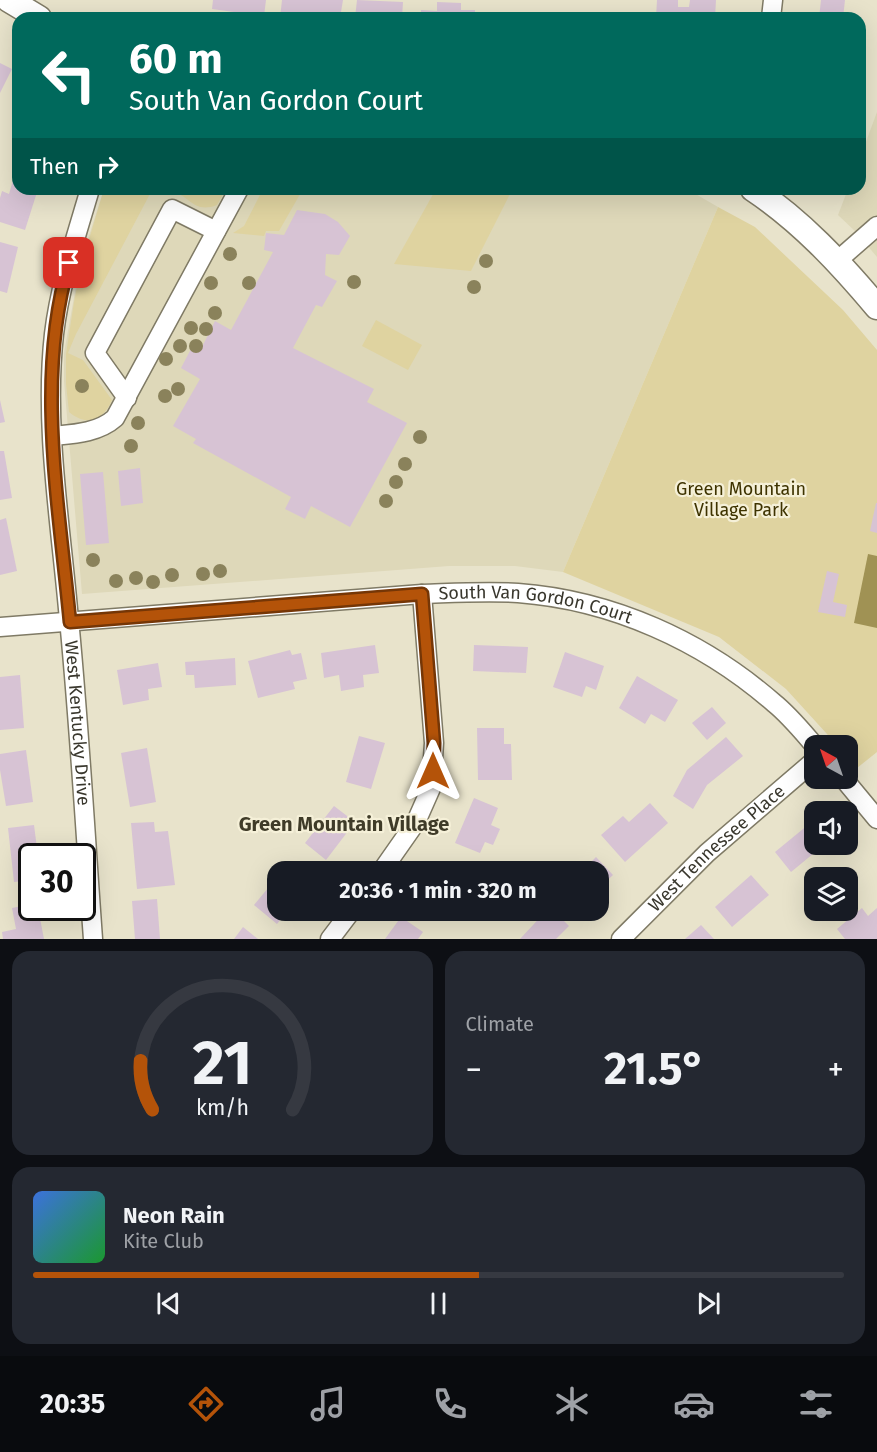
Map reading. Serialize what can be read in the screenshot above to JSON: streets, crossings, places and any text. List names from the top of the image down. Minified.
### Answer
{"streets":{"street":["South Van Gordon Court","West Kentucky Drive","West Tennessee Place"]},"crossings":[["South Van Gordon Court","West Kentucky Drive"]],"districts":["Green Mountain Village"],"parks":["Green Mountain Village Park"],"north":"top left","page":{"turn":["60 m","South Van Gordon Court"],"then":"Then","limit":"30","trip":"20:36 · 1 min · 320 m","tile":"Climate","heat":["−","21.5°","+"],"song":["Neon Rain","Kite Club"],"tabs":"20:35","gauge":["21","km/h"]}}
